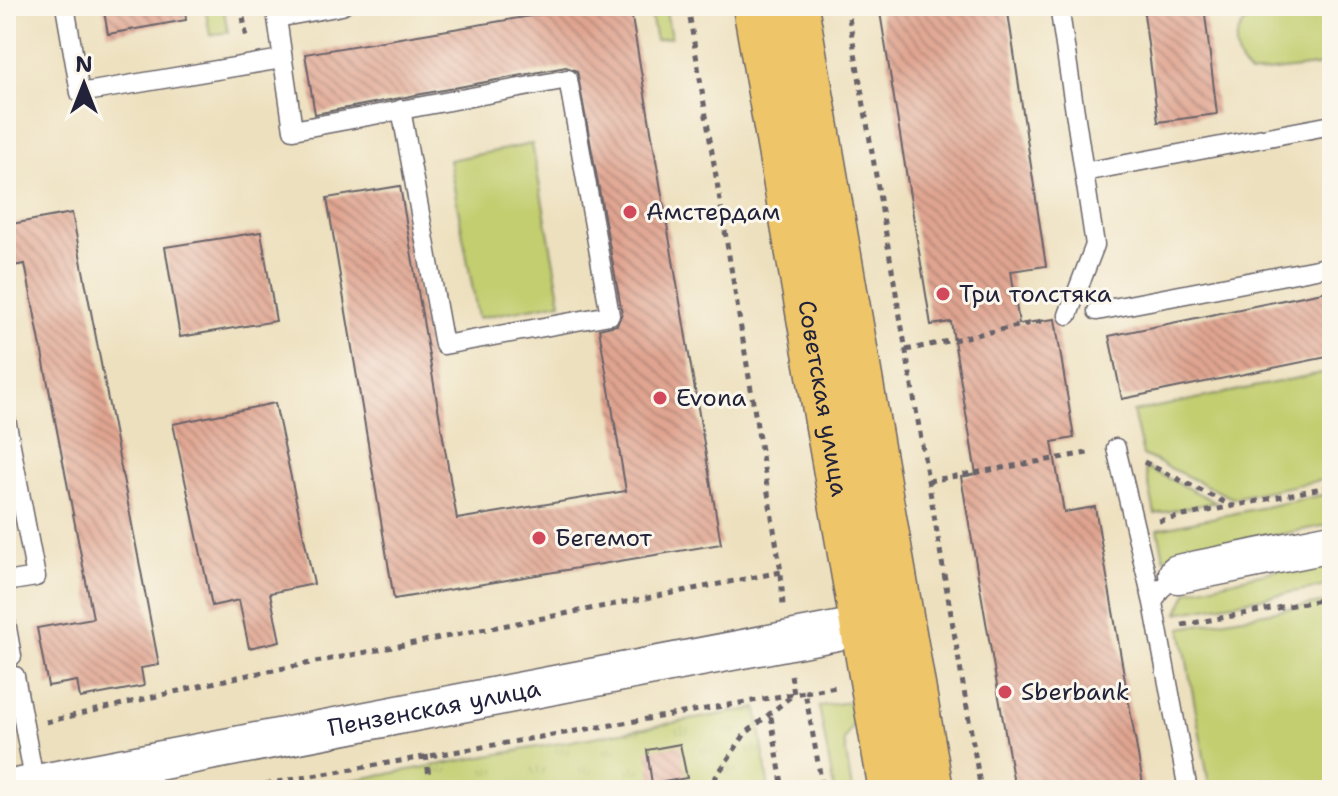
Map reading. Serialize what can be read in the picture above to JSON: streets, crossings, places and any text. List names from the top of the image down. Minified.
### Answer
{"streets":{"main road":["Советская улица"],"street":["Пензенская улица"]},"crossings":[["Советская улица","Пензенская улица"]],"places":["Амстердам","Три толстяка","Evona","Бегемот","Sberbank"],"north":"top"}
